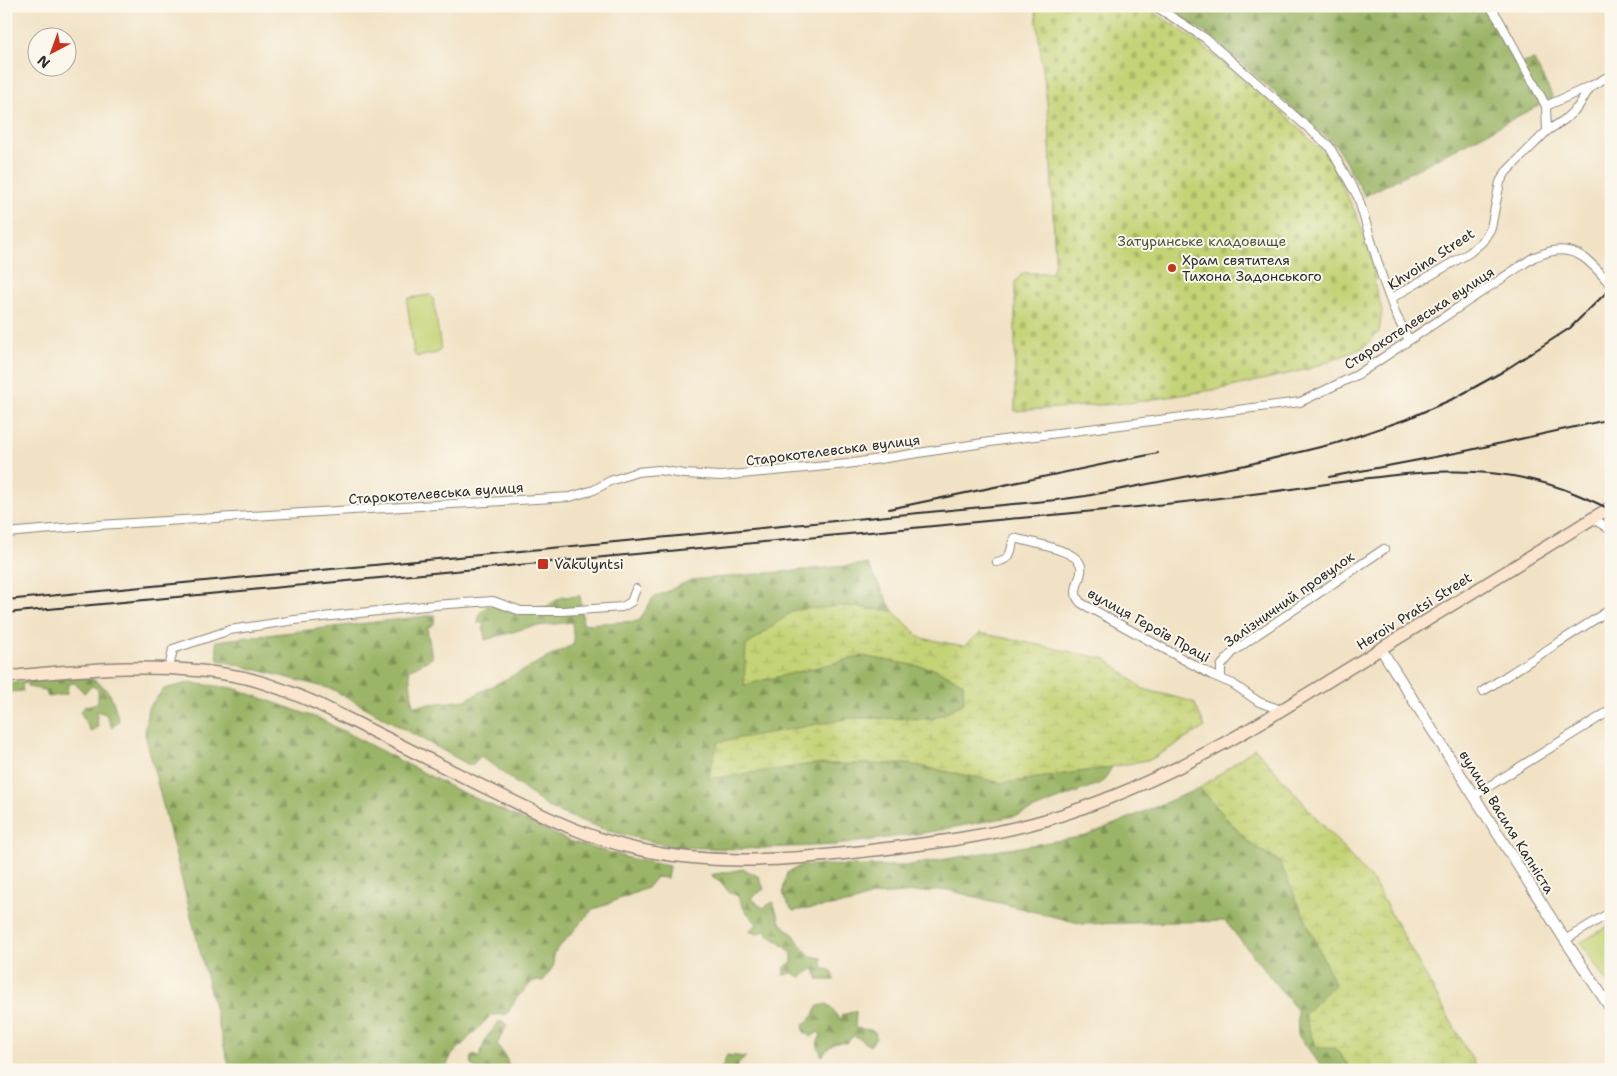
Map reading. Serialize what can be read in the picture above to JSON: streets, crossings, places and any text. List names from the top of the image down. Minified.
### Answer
{"streets":{"main road":["Heroiv Pratsi Street"],"street":["Khvoina Street","Старокотелевська вулиця","Залізничний провулок","вулиця Героїв Праці","вулиця Василя Капніста"]},"crossings":[["Khvoina Street","Старокотелевська вулиця"],["Залізничний провулок","вулиця Героїв Праці"],["Heroiv Pratsi Street","вулиця Героїв Праці"],["Heroiv Pratsi Street","вулиця Василя Капніста"]],"parks":["Затуринське кладовище"],"places":{"other":["Храм святителя Тихона Задонського"],"transit":["Vakulyntsi"]},"north":"bottom left"}
